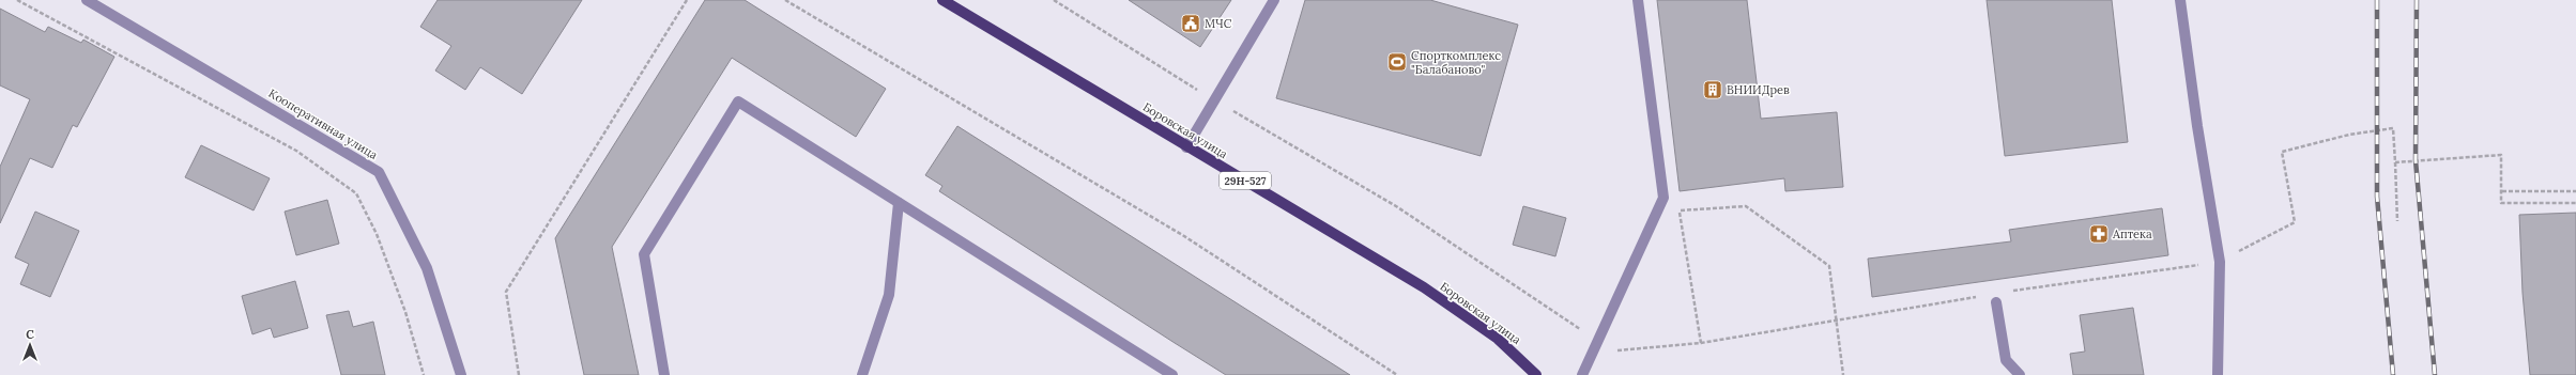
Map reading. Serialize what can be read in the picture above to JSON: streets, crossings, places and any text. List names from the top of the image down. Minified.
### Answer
{"streets":{"main road":["Боровская улица","29Н-527"],"street":["Кооперативная улица"]},"places":{"public building":["МЧС"],"sports":["Спорткомплекс \"Балабаново\""],"building":["ВНИИДрев"],"pharmacy":["Аптека"]},"north":"top"}
